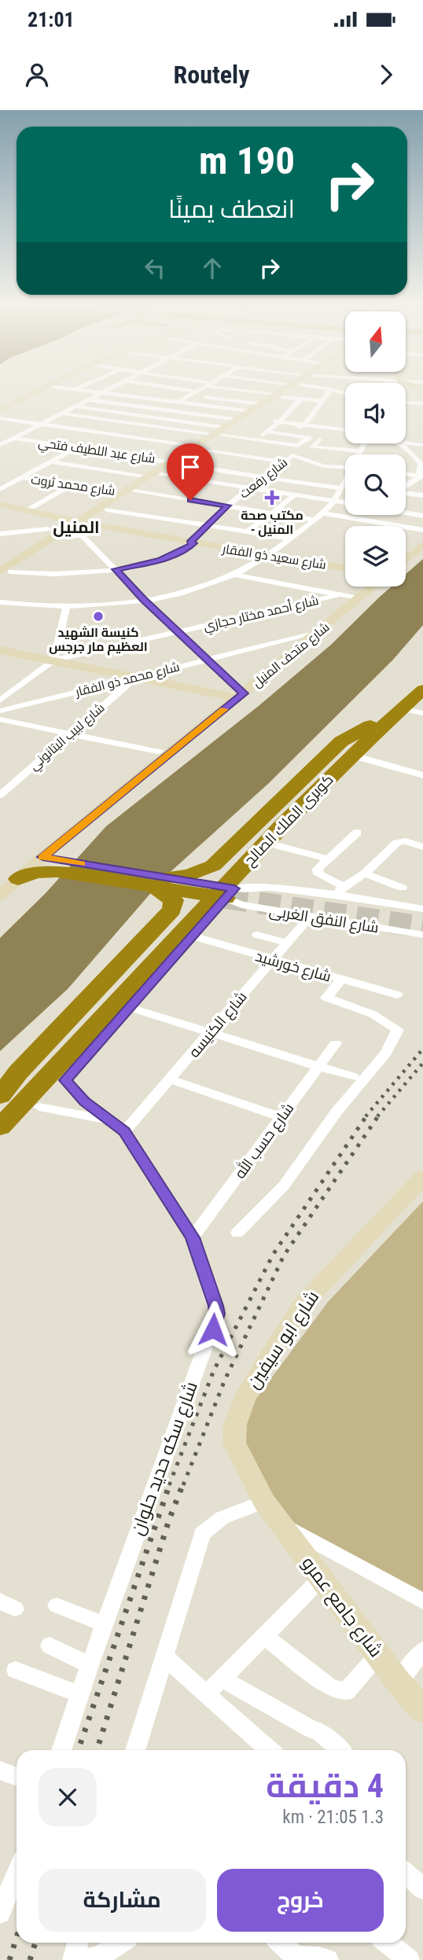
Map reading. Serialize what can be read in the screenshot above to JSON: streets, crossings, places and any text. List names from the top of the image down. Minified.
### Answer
{"streets":{"highway":["كوبرى الملك الصالح"],"street":["شارع عبد اللطيف فتحي","شارع رفعت","شارع محمد ثروت","شارع سعيد ذو الفقار","شارع أحمد مختار حجازي","شارع متحف المنيل","شارع محمد ذو الفقار","شارع لبيب البتانوني","شارع النفق الغربى","شارع خورشيد","شارع الكنيسه","شارع حسب الله","شارع ابو سيفين","شارع سكه حديد حلوان","شارع جامع عمرو"]},"crossings":[["شارع عبد اللطيف فتحي","شارع رفعت"],["شارع رفعت","شارع محمد ثروت"],["شارع رفعت","شارع سعيد ذو الفقار"],["شارع متحف المنيل","شارع محمد ذو الفقار"],["شارع محمد ذو الفقار","شارع لبيب البتانوني"],["شارع النفق الغربى","شارع الكنيسه"],["شارع خورشيد","شارع الكنيسه"],["شارع الكنيسه","شارع سكه حديد حلوان"],["شارع حسب الله","شارع سكه حديد حلوان"],["شارع ابو سيفين","شارع جامع عمرو"]],"districts":["المنيل"],"places":{"health":["مكتب صحة - المنيل"],"other":["كنيسة الشهيد العظيم مار جرجس"]},"north":"top","page":{"status":"21:01","header":"Routely","turn":["190 m","انعطف يمينًا"],"heading":["4 دقيقة","1.3 km · 21:05"],"buttons":["خروج","مشاركة"]}}
